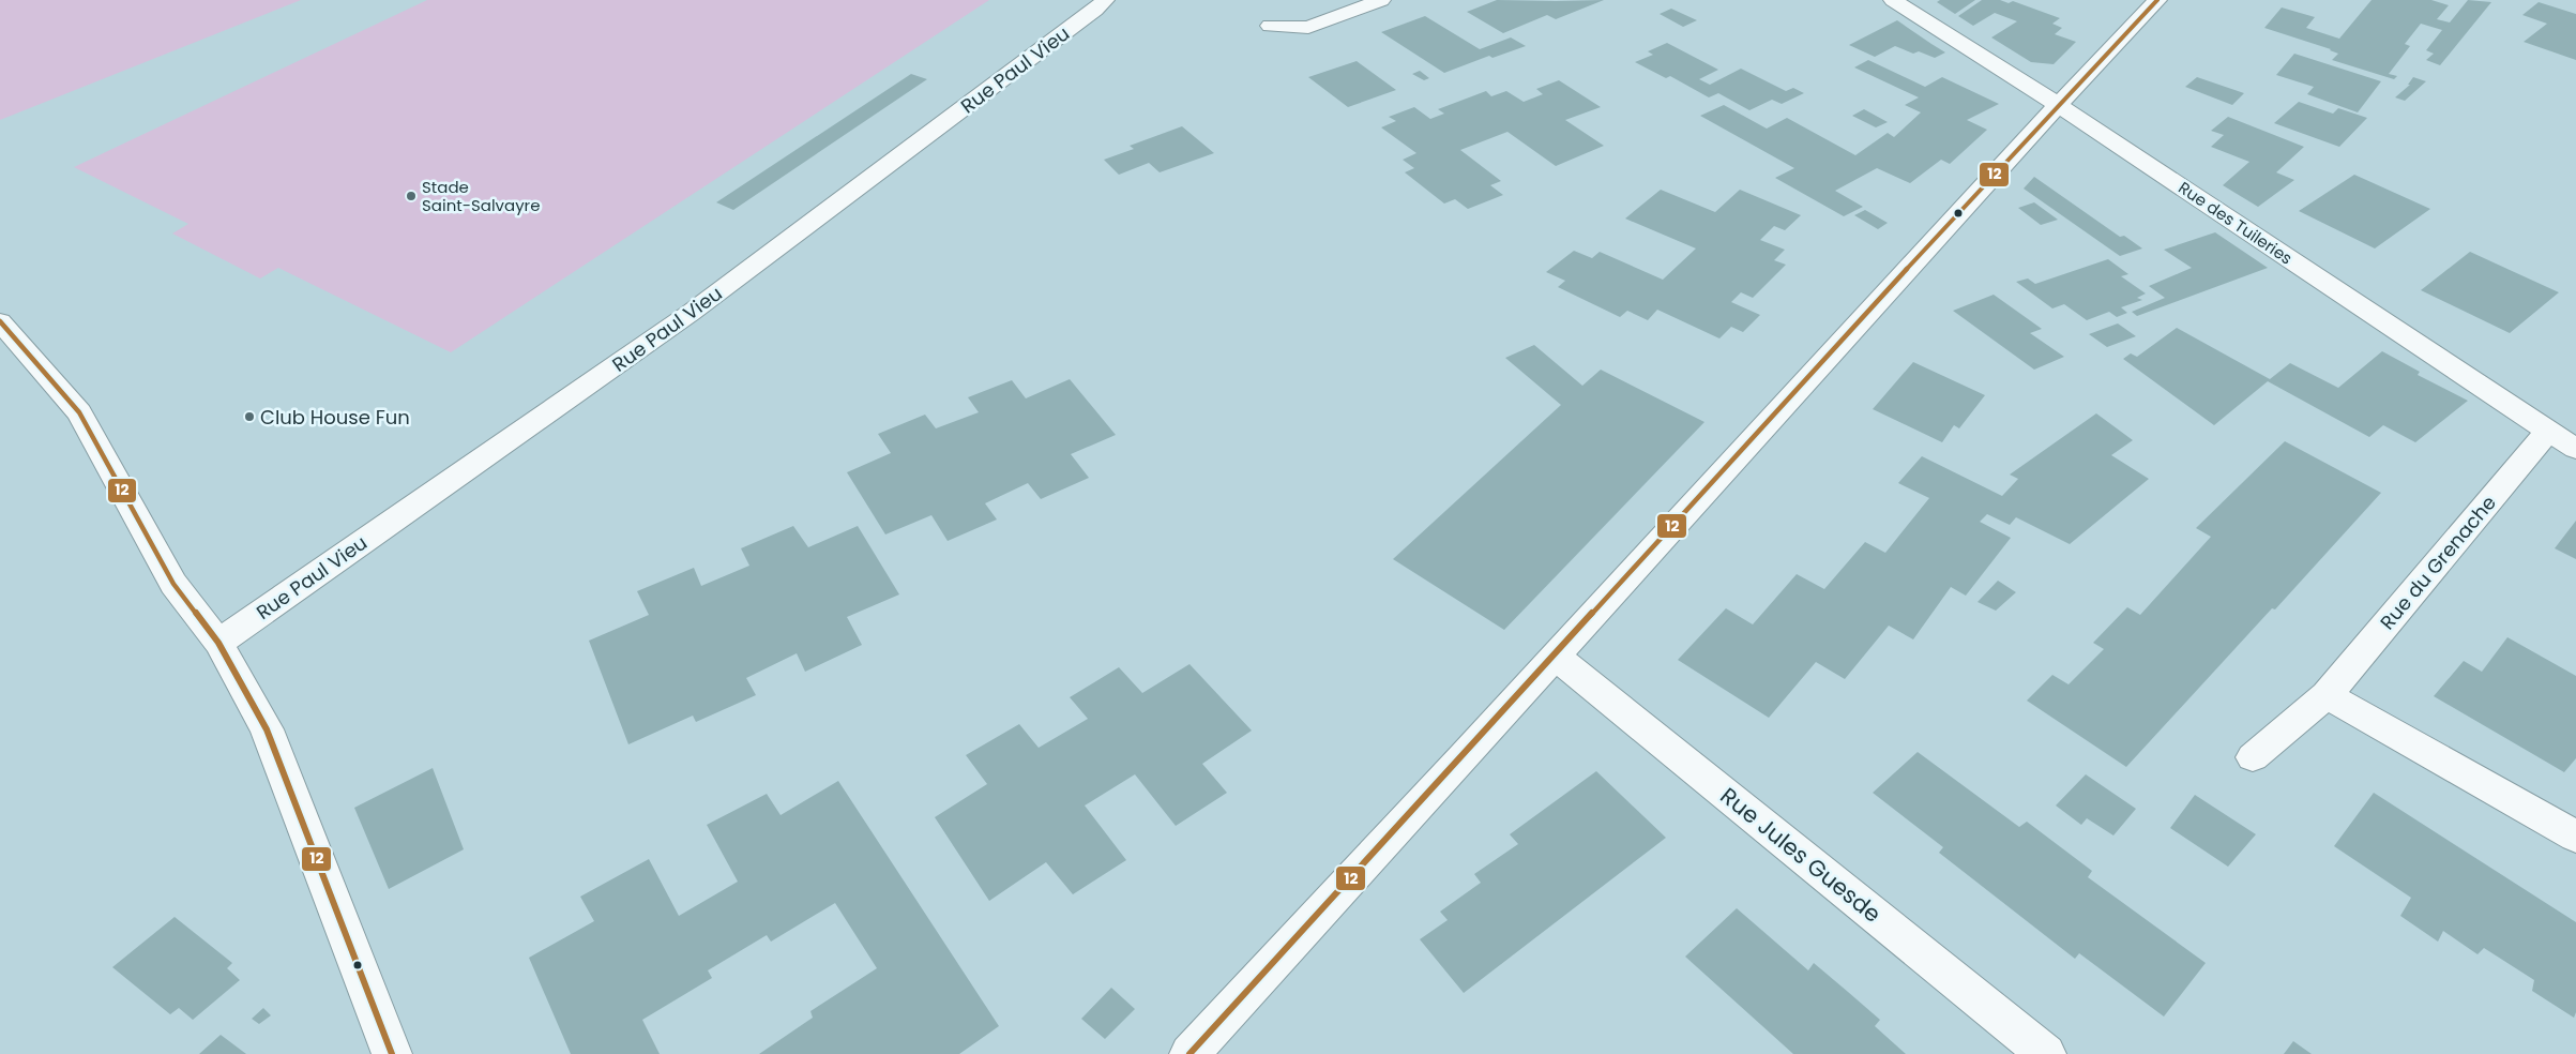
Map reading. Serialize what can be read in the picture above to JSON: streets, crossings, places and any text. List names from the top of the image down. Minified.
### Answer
{"streets":{"street":["Rue Paul Vieu","Rue des Tuileries","Rue du Grenache","Rue Jules Guesde"]},"crossings":[["Rue des Tuileries","Rue du Grenache"]],"places":["Stade Saint-Salvayre","Club House Fun"],"lines":["transit line 12"]}
